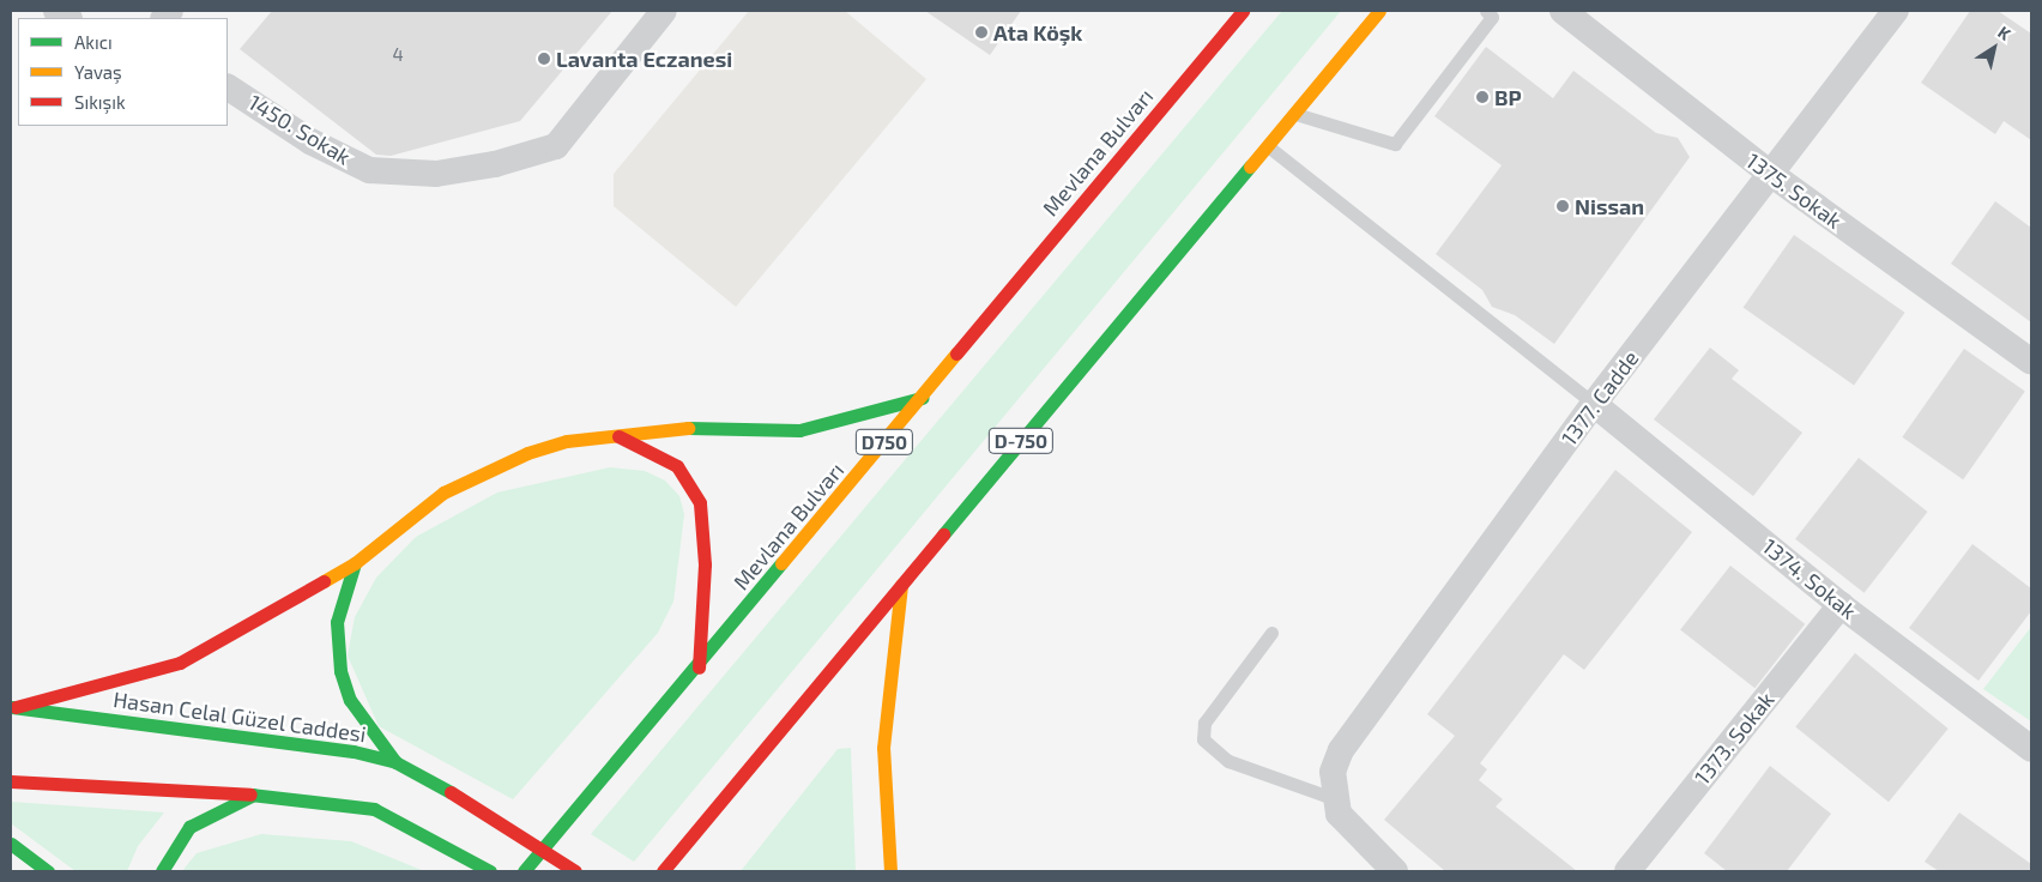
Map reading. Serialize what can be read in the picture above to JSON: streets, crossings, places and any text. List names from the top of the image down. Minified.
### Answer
{"streets":{"main road":["Mevlana Bulvarı","D-750","D750","Hasan Celal Güzel Caddesi"],"street":["1450. Sokak","1375. Sokak","1377. Cadde","1374. Sokak","1373. Sokak"]},"crossings":[["1375. Sokak","1377. Cadde"],["1377. Cadde","1374. Sokak"],["1374. Sokak","1373. Sokak"]],"places":["Ata Köşk","Lavanta Eczanesi","BP","Nissan"],"house_numbers":["4"],"legend":["Akıcı","Yavaş","Sıkışık"],"north":"top right"}
